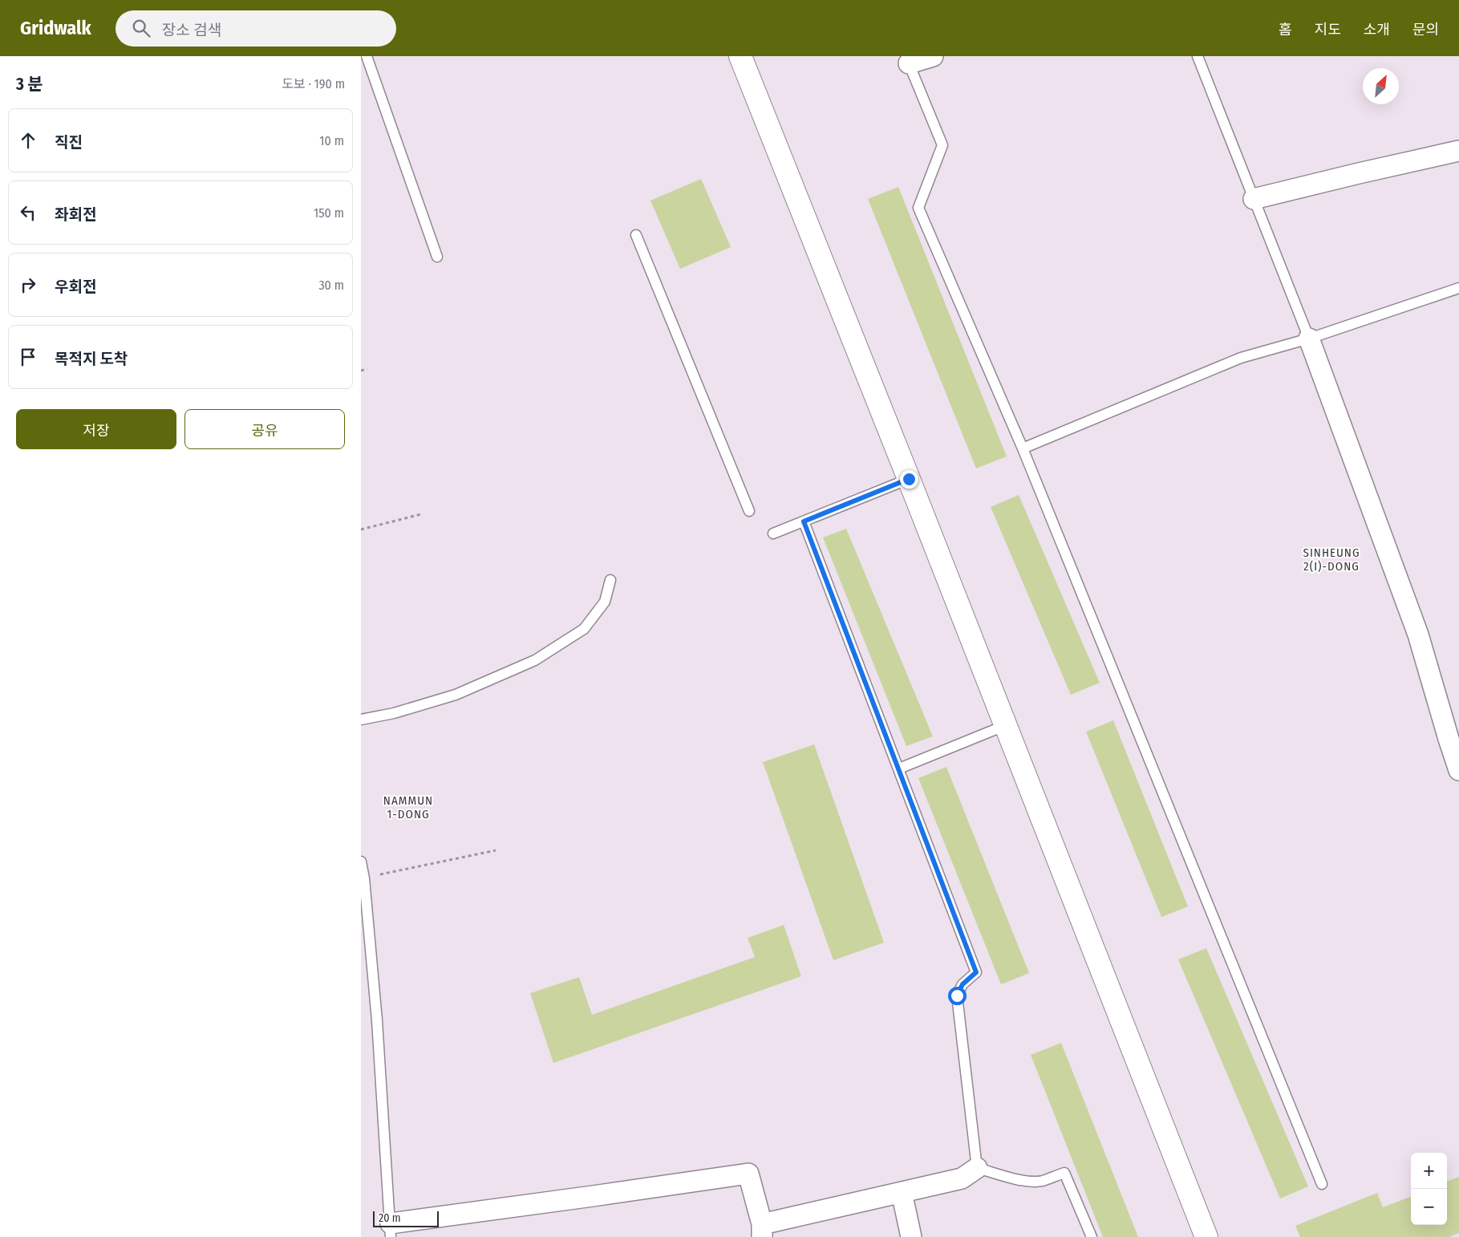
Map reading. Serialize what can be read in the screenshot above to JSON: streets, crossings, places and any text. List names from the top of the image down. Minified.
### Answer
{"districts":["SINHEUNG 2(I)-DONG","NAMMUN 1-DONG"],"scale_bar":"20 m","north":"top right","page":{"header":"Gridwalk","search":"장소 검색","nav":["홈","지도","소개","문의"],"heading":["3 분","도보 · 190 m"],"list":[["직진","10 m"],["좌회전","150 m"],["우회전","30 m"],"목적지 도착"],"buttons":["저장","공유"],"map_buttons":["+","−"],"scale":"20 m"}}
